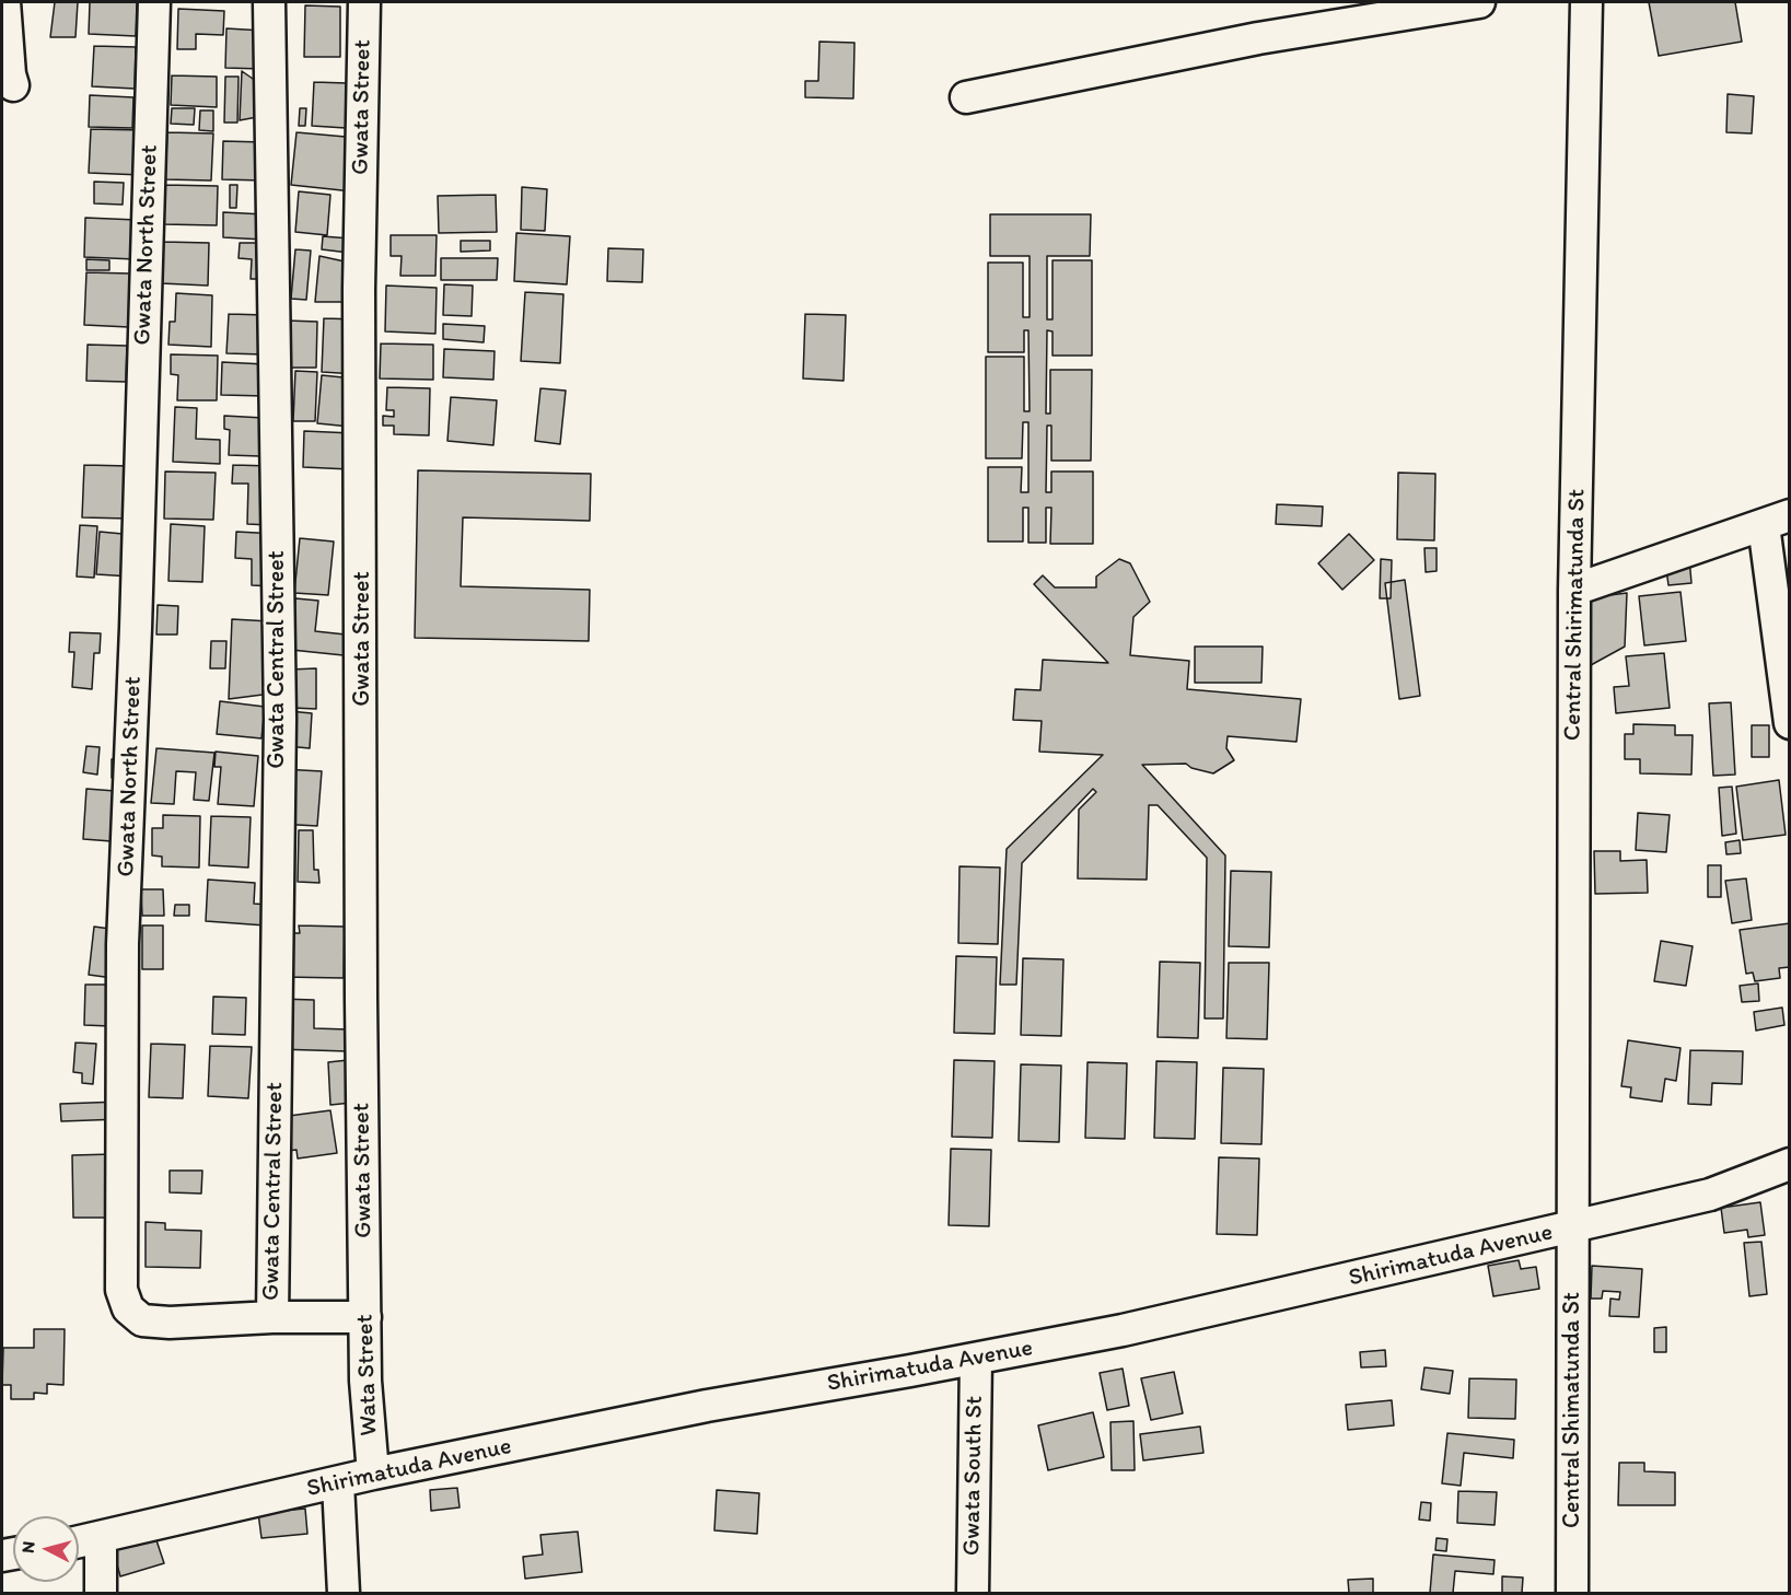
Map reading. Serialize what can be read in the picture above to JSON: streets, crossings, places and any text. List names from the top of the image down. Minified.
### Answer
{"streets":{"street":["Gwata Street","Gwata North Street","Central Shirimatunda St","Gwata Central Street","Shirimatuda Avenue","Wata Street","Central Shimatunda St","Gwata South St"]},"crossings":[["Gwata Street","Wata Street"],["Gwata North Street","Gwata Central Street"],["Gwata North Street","Wata Street"],["Central Shirimatunda St","Shirimatuda Avenue"],["Central Shirimatunda St","Central Shimatunda St"],["Shirimatuda Avenue","Wata Street"],["Shirimatuda Avenue","Central Shimatunda St"],["Shirimatuda Avenue","Gwata South St"]],"north":"left"}
